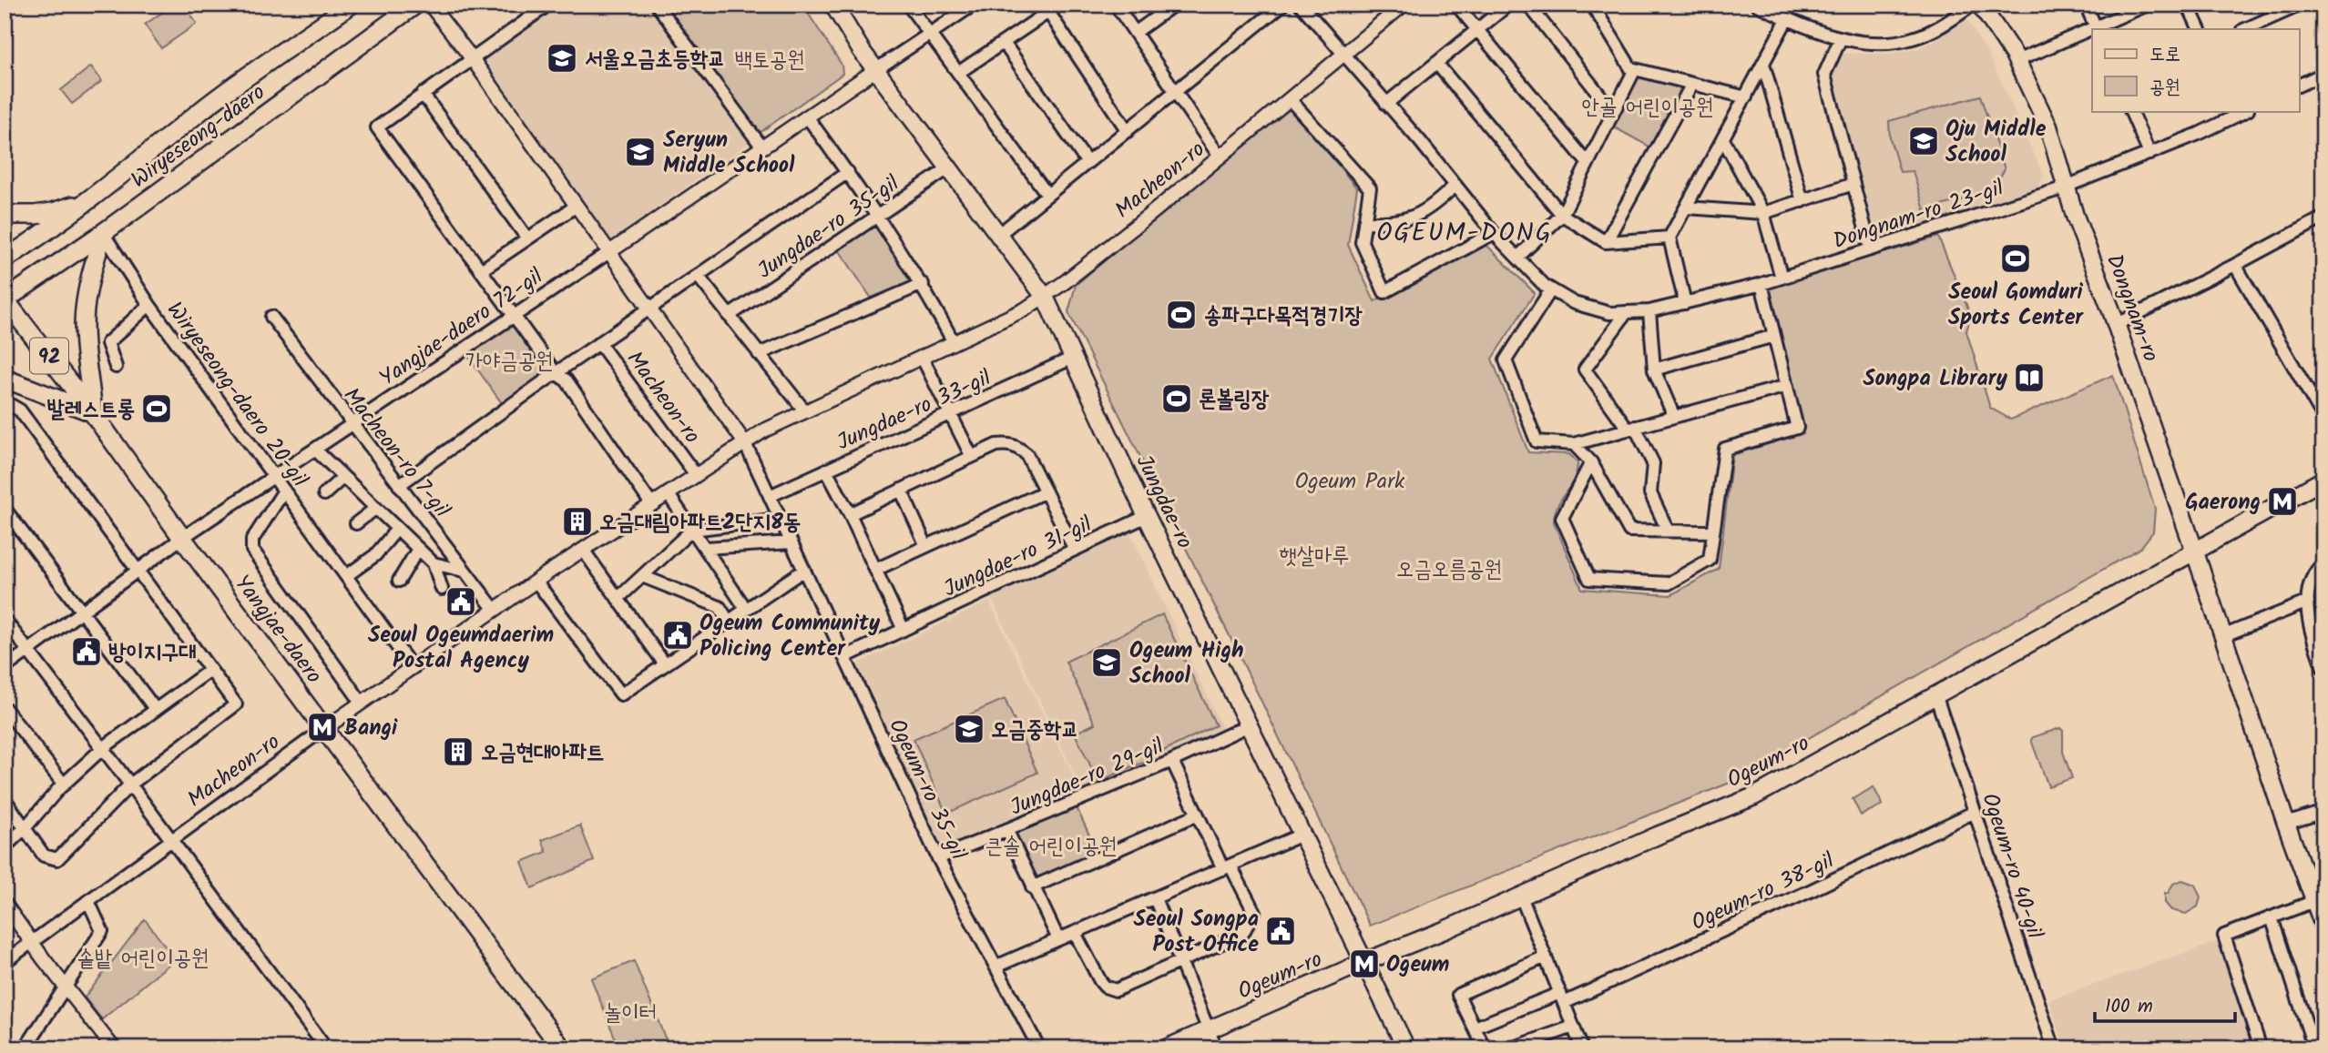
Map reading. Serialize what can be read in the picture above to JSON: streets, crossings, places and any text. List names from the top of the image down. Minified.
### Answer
{"streets":{"main road":["Wiryeseong-daero","Dongnam-ro","92","Jungdae-ro","Yangjae-daero","Ogeum-ro"],"street":["Macheon-ro","Dongnam-ro 23-gil","Jungdae-ro 35-gil","Yangjae-daero 72-gil","Wiryeseong-daero 20-gil","Jungdae-ro 33-gil","Macheon-ro 7-gil","Jungdae-ro 31-gil","Jungdae-ro 29-gil","Ogeum-ro 35-gil","Ogeum-ro 40-gil","Ogeum-ro 38-gil"]},"crossings":[["Wiryeseong-daero","Wiryeseong-daero 20-gil"],["Wiryeseong-daero","Yangjae-daero"],["Macheon-ro","Dongnam-ro 23-gil"],["Macheon-ro","Wiryeseong-daero 20-gil"],["Macheon-ro","Macheon-ro 7-gil"],["Macheon-ro","Jungdae-ro"],["Macheon-ro","Yangjae-daero"],["Macheon-ro","Ogeum-ro 35-gil"],["Dongnam-ro 23-gil","Dongnam-ro"],["Jungdae-ro 35-gil","Jungdae-ro"],["Dongnam-ro","Ogeum-ro"],["Yangjae-daero 72-gil","Wiryeseong-daero 20-gil"],["Yangjae-daero 72-gil","Macheon-ro 7-gil"],["Yangjae-daero 72-gil","Jungdae-ro"],["Yangjae-daero 72-gil","Yangjae-daero"],["Jungdae-ro 33-gil","Jungdae-ro"],["Jungdae-ro 33-gil","Ogeum-ro 35-gil"],["Jungdae-ro","Jungdae-ro 31-gil"],["Jungdae-ro","Ogeum-ro"],["Jungdae-ro","Jungdae-ro 29-gil"],["Jungdae-ro 31-gil","Ogeum-ro 35-gil"],["Ogeum-ro","Ogeum-ro 40-gil"],["Jungdae-ro 29-gil","Ogeum-ro 35-gil"],["Ogeum-ro 40-gil","Ogeum-ro 38-gil"]],"districts":["OGEUM-DONG"],"parks":["백토공원","안골 어린이공원","가야금공원","Ogeum Park","햇살마루","오금오름공원","큰솔 어린이공원","솥밭 어린이공원","놀이터"],"places":{"school or university":["서울오금초등학교","Oju Middle School","Seryun Middle School","Ogeum High School","오금중학교"],"sports":["Seoul Gomduri Sports Center","송파구다목적경기장","론볼링장","발레스트롱"],"library":["Songpa Library"],"metro station":["Gaerong","Bangi","Ogeum"],"building":["오금대림아파트2단지8동","오금현대아파트"],"public building":["Seoul Ogeumdaerim Postal Agency","Ogeum Community Policing Center","방이지구대","Seoul Songpa Post Office"]},"legend":["도로","공원"],"scale_bar":"100 m"}
